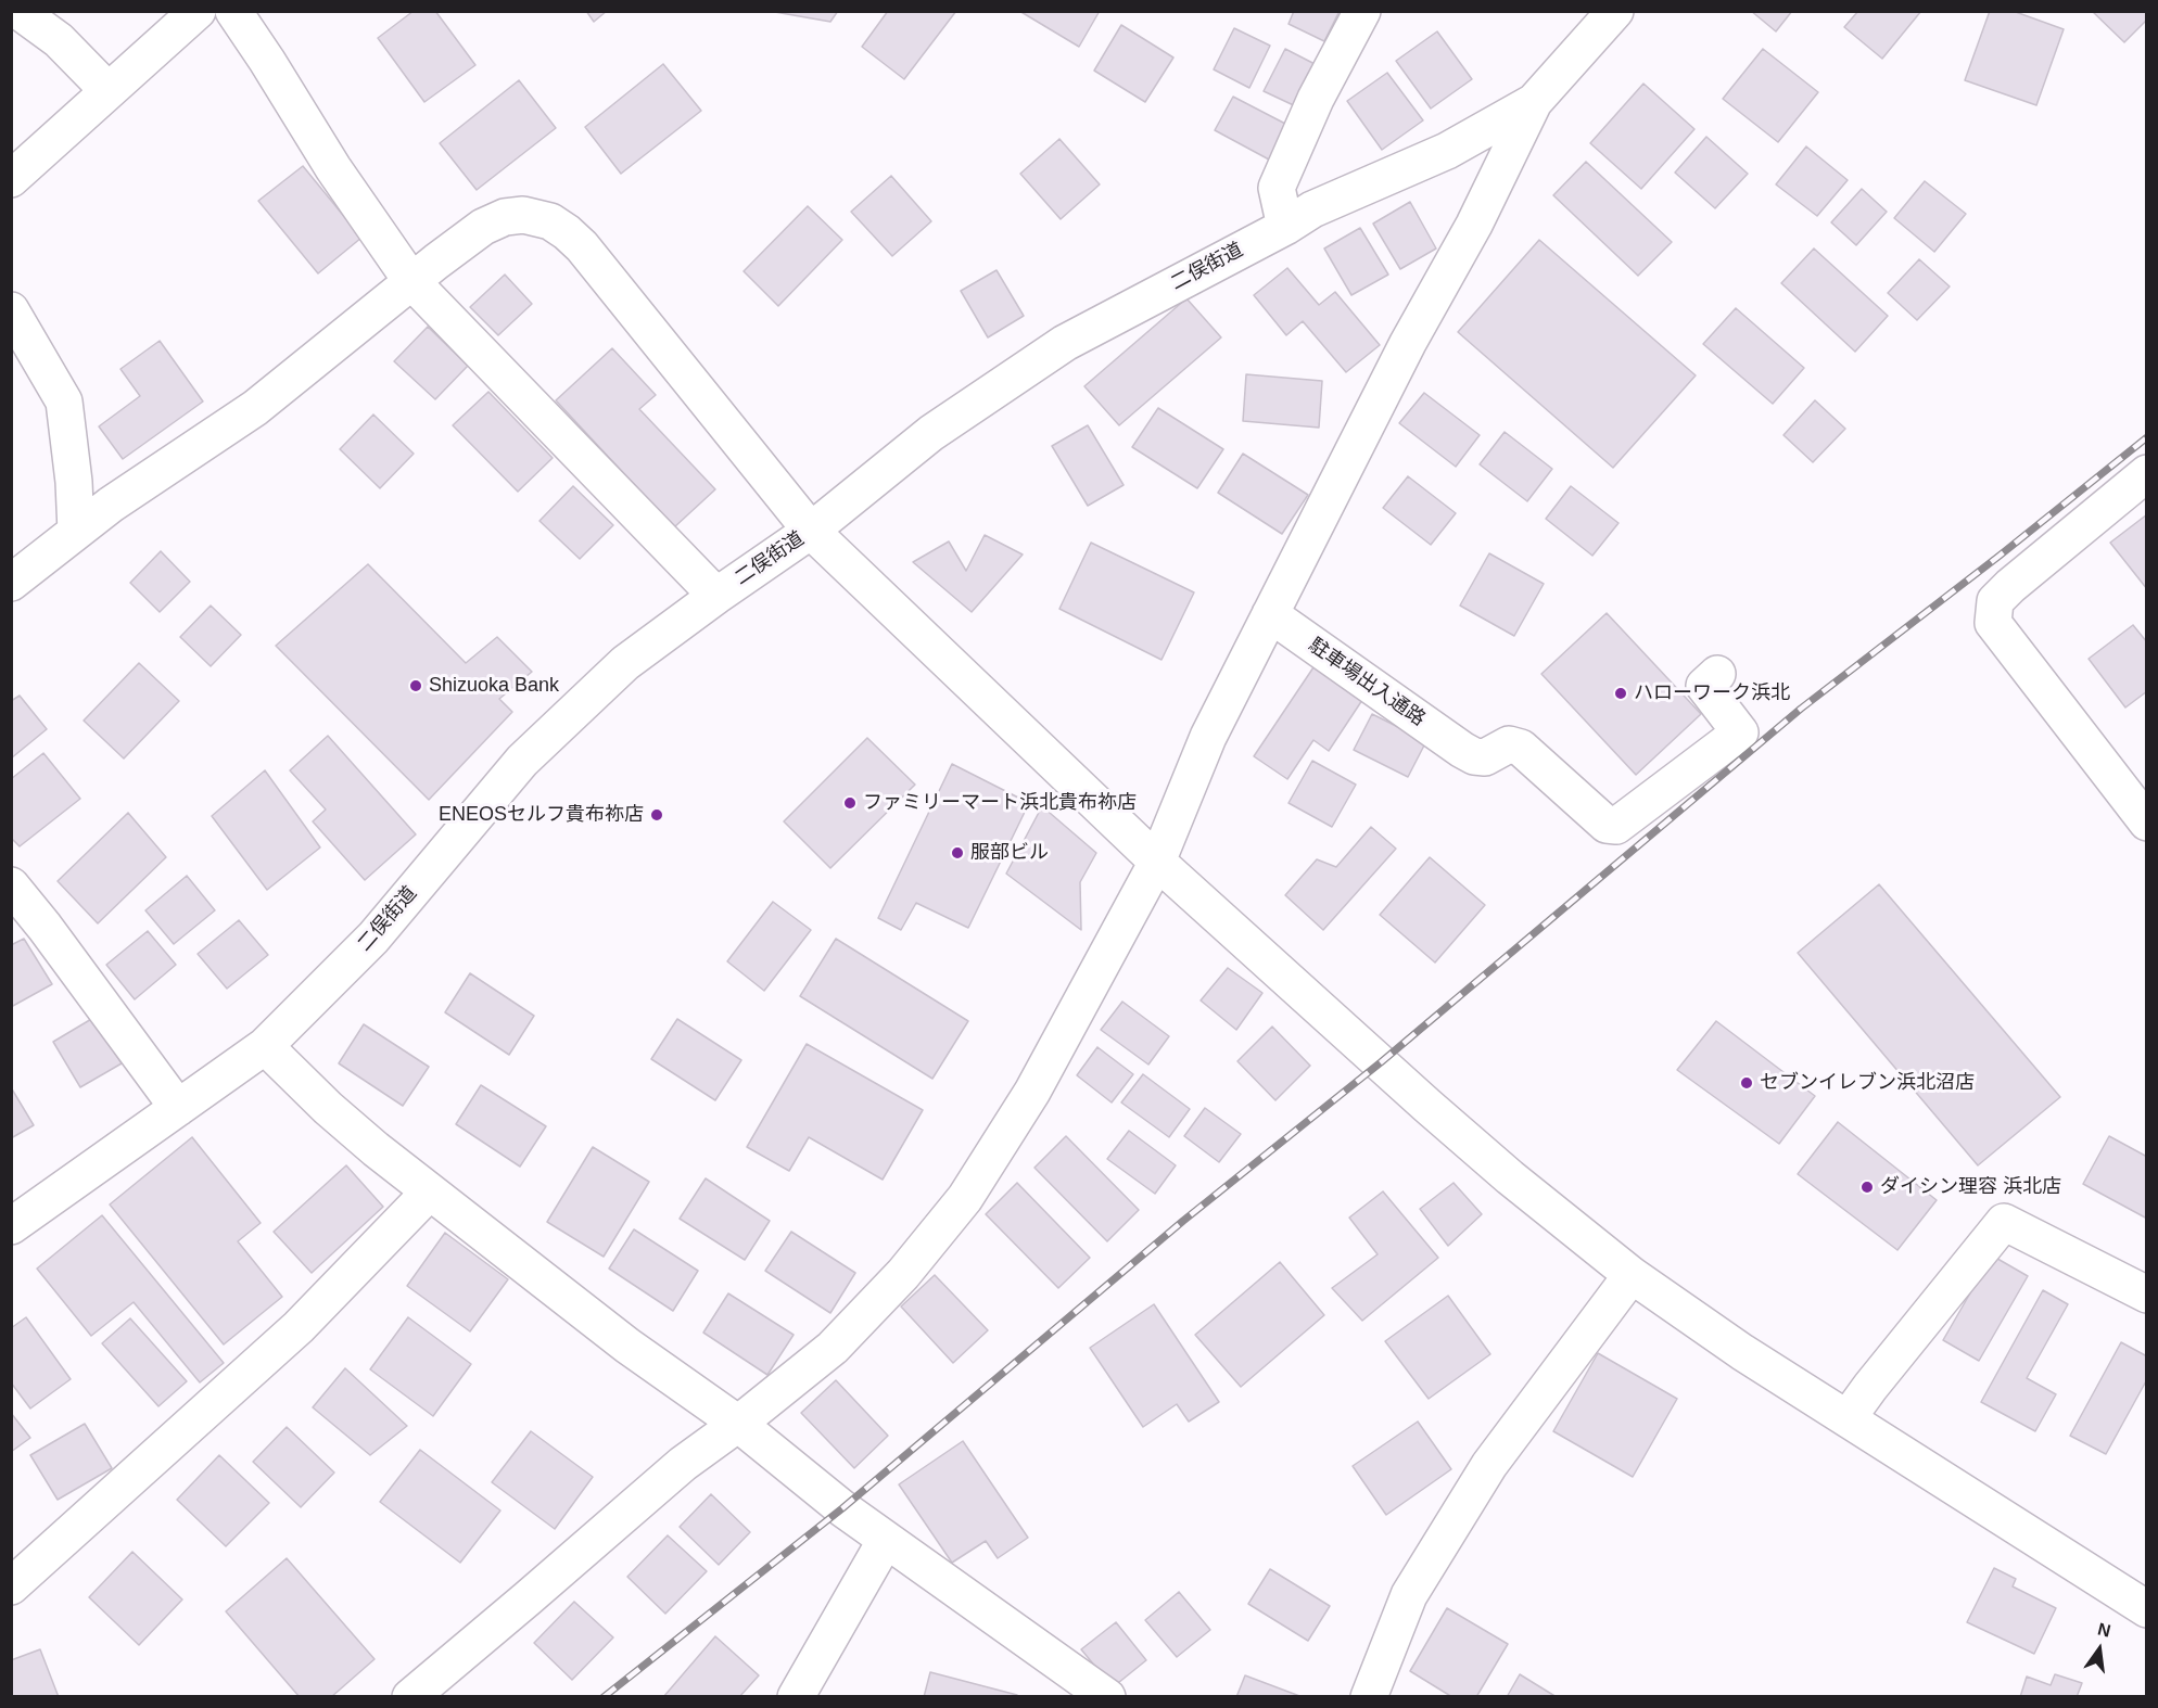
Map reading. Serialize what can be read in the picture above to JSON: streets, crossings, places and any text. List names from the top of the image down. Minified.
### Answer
{"streets":{"street":["二俣街道","駐車場出入通路"]},"places":["Shizuoka Bank","ハローワーク浜北","ファミリーマート浜北貴布祢店","ENEOSセルフ貴布祢店","服部ビル","セブンイレブン浜北沼店","ダイシン理容 浜北店"],"north":"top"}
